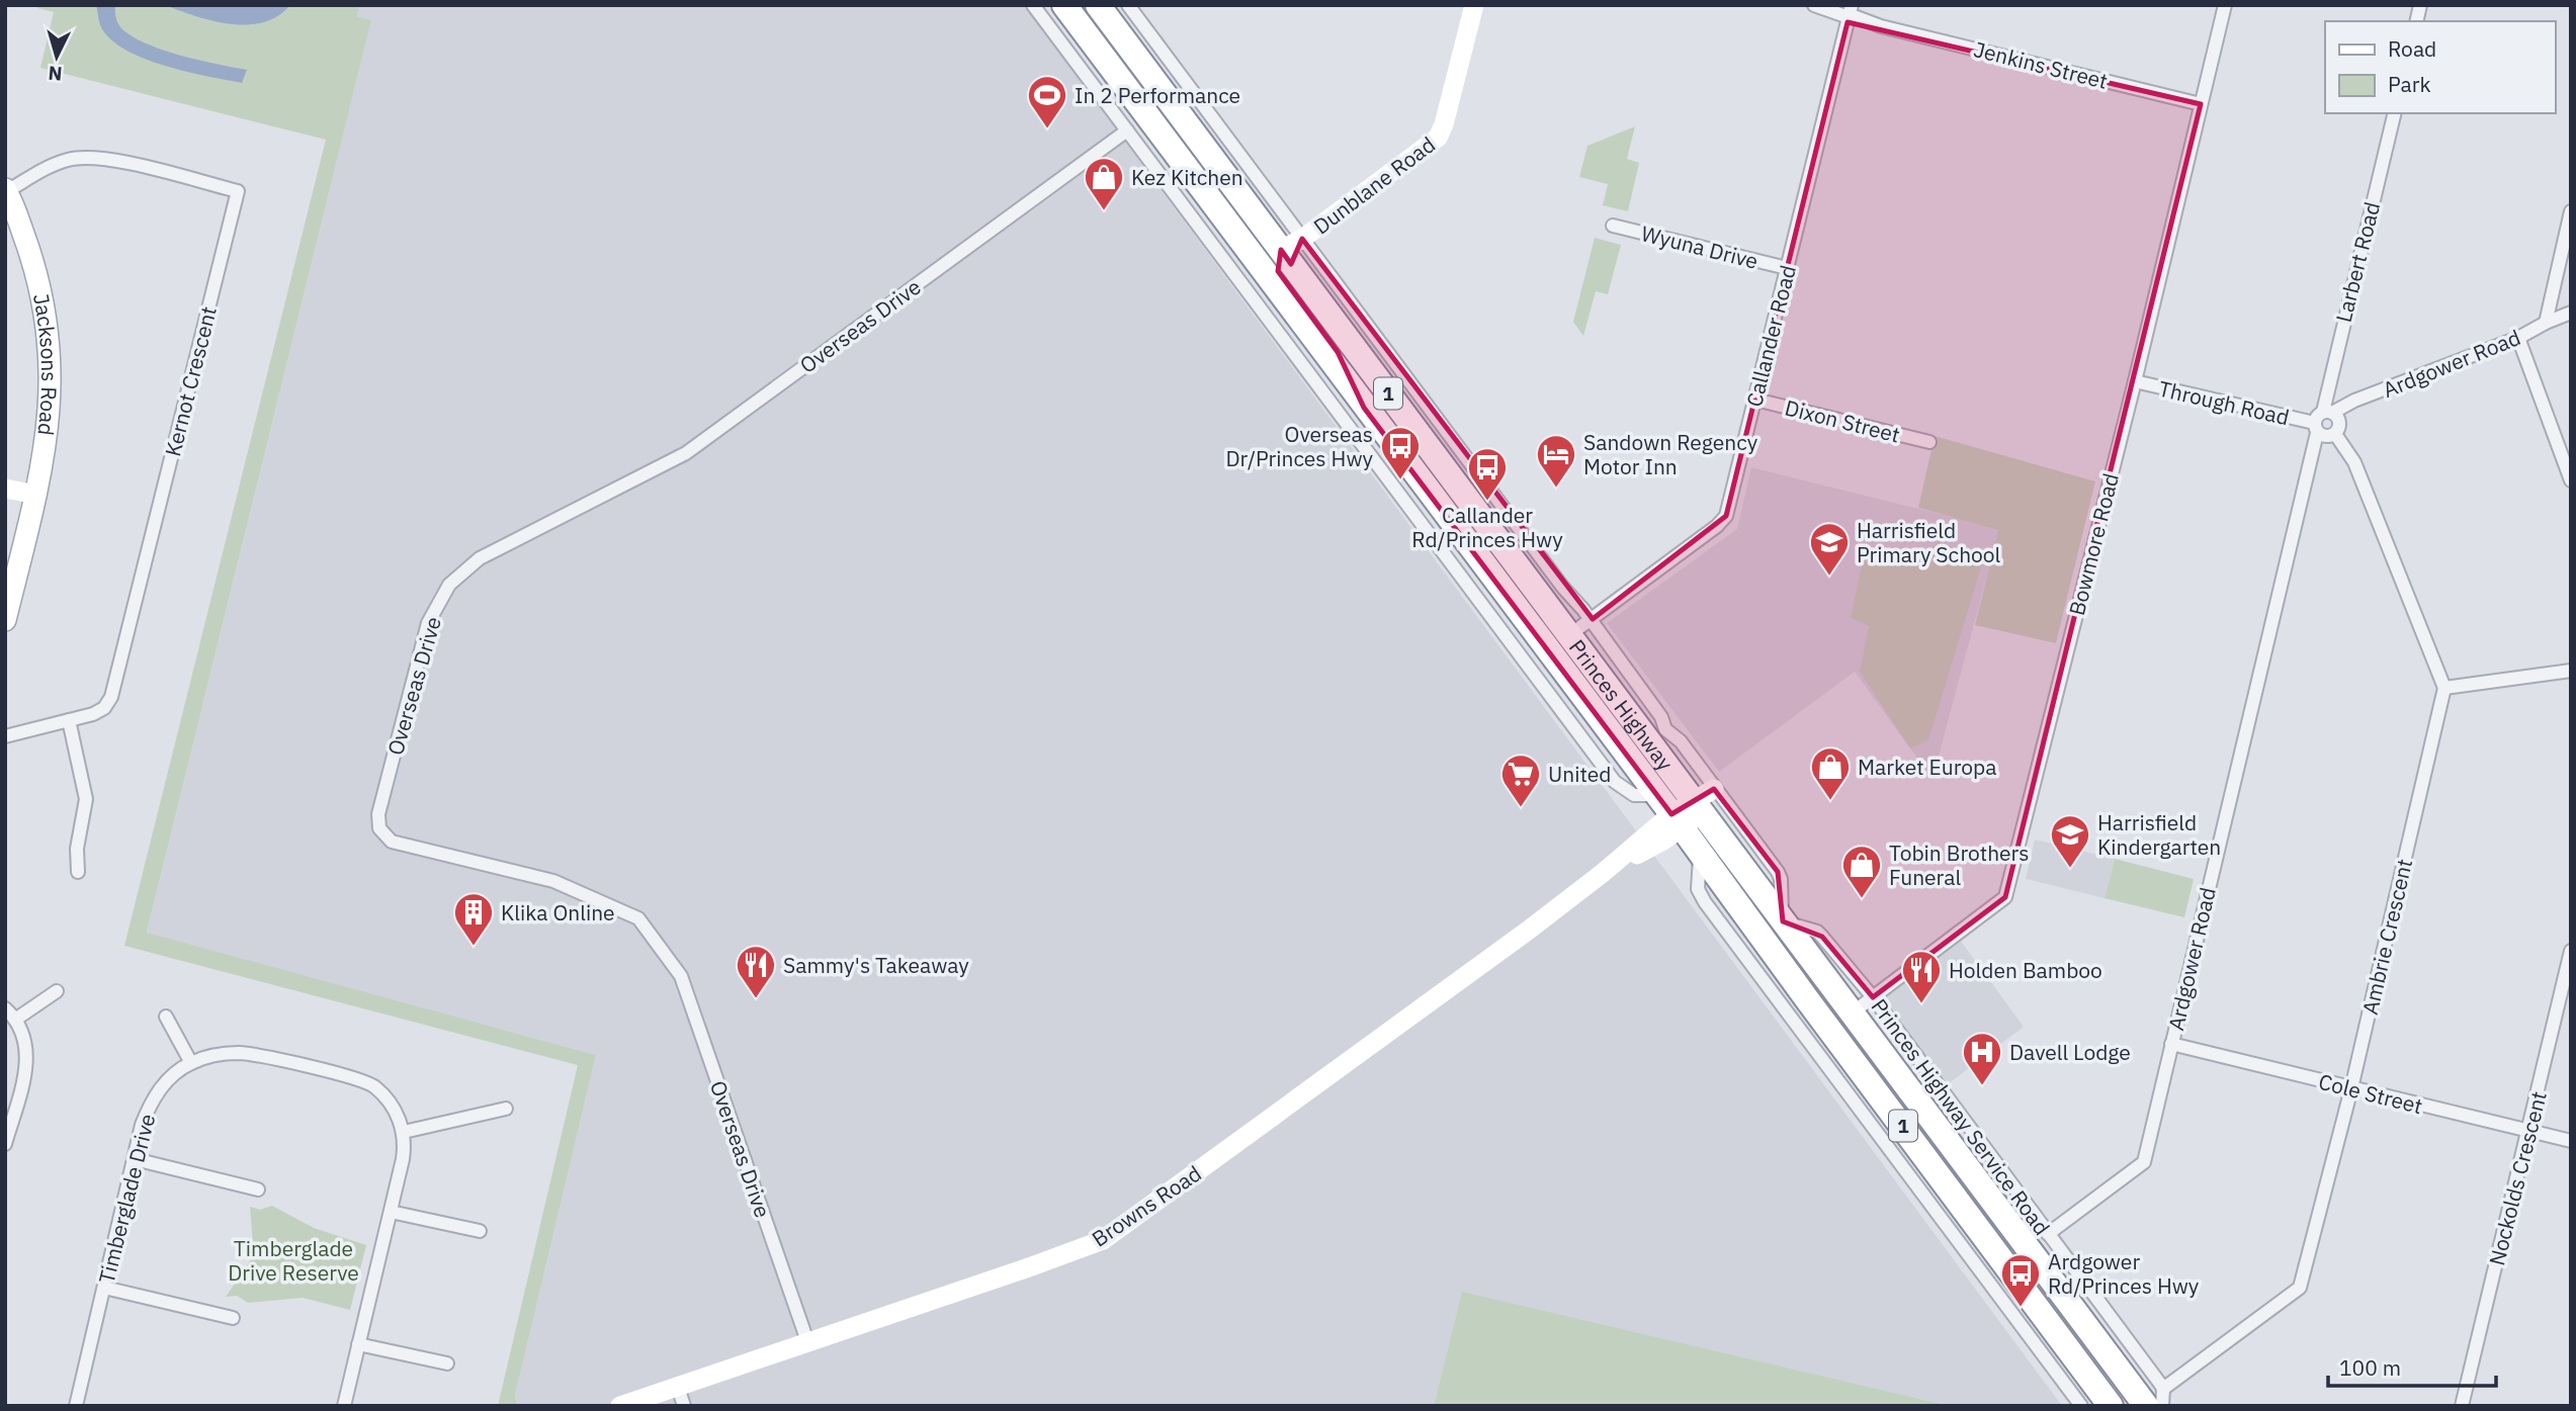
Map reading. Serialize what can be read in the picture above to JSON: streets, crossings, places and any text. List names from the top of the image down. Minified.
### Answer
{"streets":{"highway":["1","Princes Highway"],"main road":["Jacksons Road"],"street":["Jenkins Street","Dunblane Road","Wyuna Drive","Larbert Road","Overseas Drive","Callander Road","Ardgower Road","Kernot Crescent","Through Road","Dixon Street","Bowmore Road","Ambrie Crescent","Cole Street","Princes Highway Service Road","Nockolds Crescent","Timberglade Drive","Browns Road"]},"crossings":[["Jenkins Street","Callander Road"],["Jenkins Street","Bowmore Road"],["Dunblane Road","Princes Highway"],["Wyuna Drive","Callander Road"],["Larbert Road","Ardgower Road"],["Larbert Road","Through Road"],["Overseas Drive","Browns Road"],["Callander Road","Dixon Street"],["Callander Road","Princes Highway"],["Ardgower Road","Through Road"],["Ardgower Road","Cole Street"],["Ardgower Road","Princes Highway Service Road"],["Jacksons Road","Kernot Crescent"],["Through Road","Bowmore Road"],["Bowmore Road","Princes Highway"],["Bowmore Road","Princes Highway Service Road"],["Princes Highway","Ambrie Crescent"],["Princes Highway","Princes Highway Service Road"],["Princes Highway","Browns Road"],["Ambrie Crescent","Cole Street"],["Ambrie Crescent","Princes Highway Service Road"],["Cole Street","Nockolds Crescent"]],"parks":["Timberglade Drive Reserve"],"places":{"sports":["In 2 Performance"],"shop":["Kez Kitchen","Market Europa","Tobin Brothers Funeral"],"bus stop":["Overseas Dr/Princes Hwy","Callander Rd/Princes Hwy","Ardgower Rd/Princes Hwy"],"hotel":["Sandown Regency Motor Inn"],"school or university":["Harrisfield Primary School","Harrisfield Kindergarten"],"supermarket":["United"],"building":["Klika Online"],"restaurant":["Sammy's Takeaway","Holden Bamboo"],"hospital":["Davell Lodge"]},"legend":["Road","Park"],"scale_bar":"100 m","north":"bottom"}
